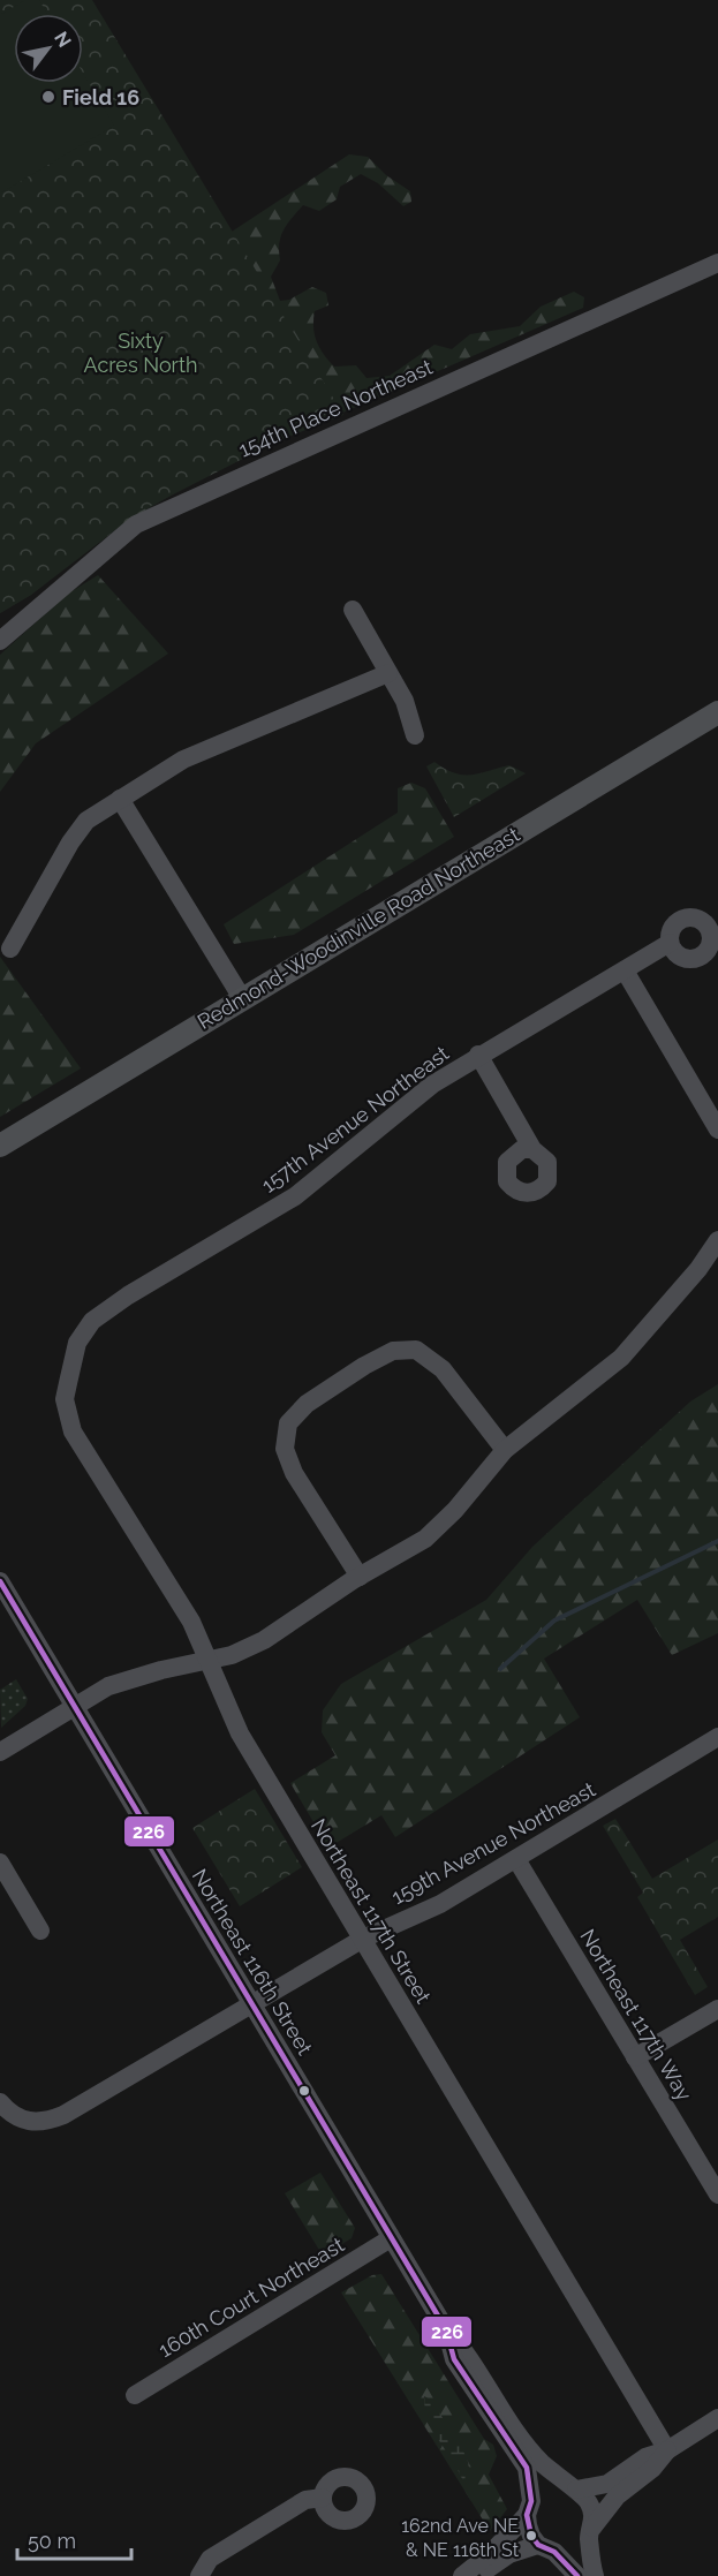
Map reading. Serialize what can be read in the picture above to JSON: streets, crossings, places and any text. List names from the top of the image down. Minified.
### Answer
{"streets":{"main road":["Redmond-Woodinville Road Northeast"],"street":["154th Place Northeast","157th Avenue Northeast","159th Avenue Northeast","Northeast 117th Street","Northeast 116th Street","Northeast 117th Way","160th Court Northeast"]},"crossings":[["157th Avenue Northeast","Northeast 117th Street"],["159th Avenue Northeast","Northeast 117th Street"],["159th Avenue Northeast","Northeast 116th Street"],["159th Avenue Northeast","Northeast 117th Way"],["Northeast 116th Street","160th Court Northeast"]],"parks":["Sixty Acres North"],"places":["Field 16","162nd Ave NE & NE 116th St"],"lines":["transit line 226"],"scale_bar":"50 m","north":"top right"}
